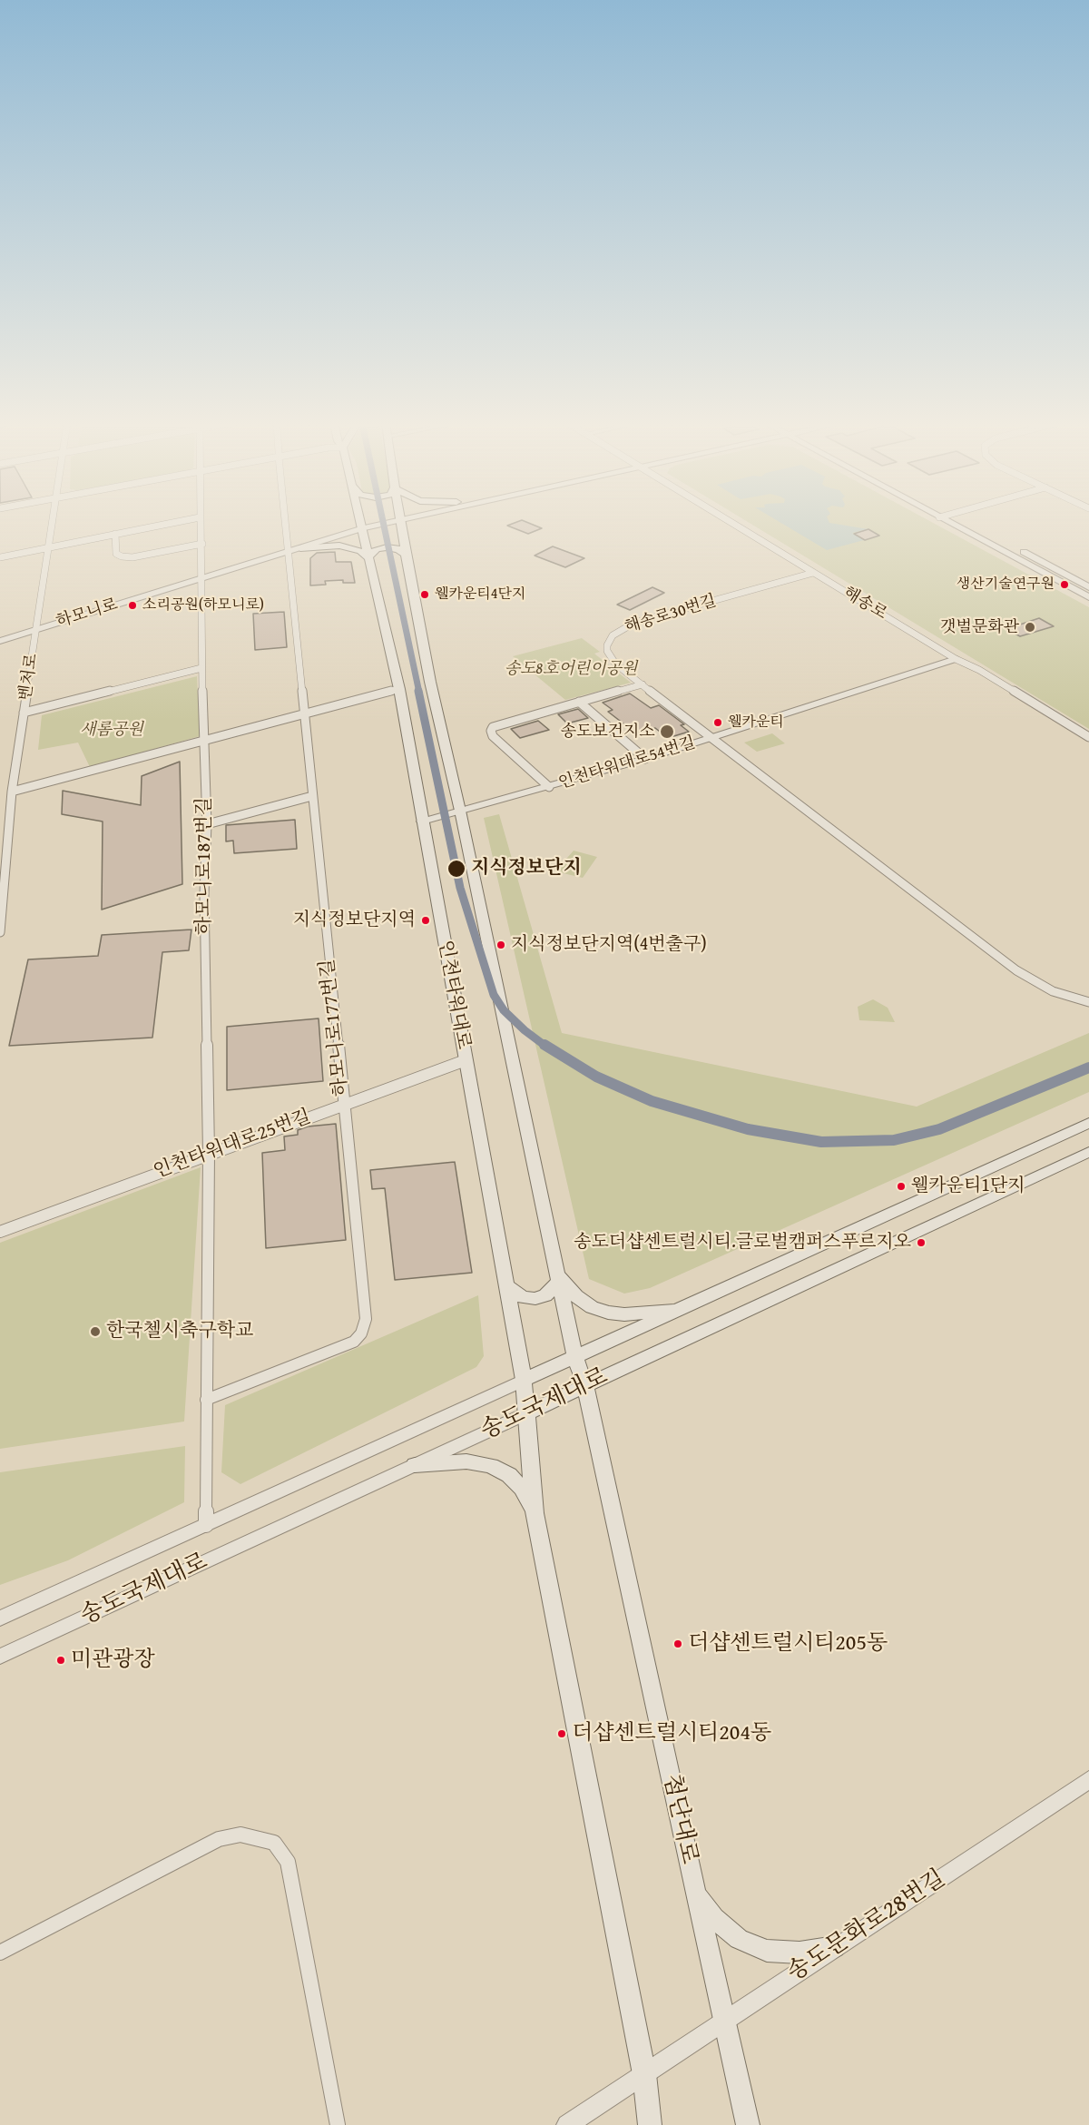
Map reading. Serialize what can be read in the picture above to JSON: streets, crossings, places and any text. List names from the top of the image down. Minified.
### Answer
{"streets":{"main road":["인천타워대로","송도국제대로","첨단대로"],"street":["해송로","하모니로","해송로30번길","벤처로","인천타워대로54번길","하모니로187번길","하모니로177번길","인천타워대로25번길","송도문화로28번길"]},"crossings":[["해송로","해송로30번길"],["해송로","인천타워대로54번길"],["하모니로","벤처로"],["하모니로","하모니로187번길"],["하모니로","인천타워대로"],["하모니로","하모니로177번길"],["해송로30번길","인천타워대로54번길"],["인천타워대로54번길","인천타워대로"],["하모니로187번길","하모니로177번길"],["하모니로187번길","인천타워대로25번길"],["하모니로187번길","송도국제대로"],["인천타워대로","인천타워대로25번길"],["인천타워대로","송도국제대로"],["하모니로177번길","인천타워대로25번길"],["송도국제대로","첨단대로"],["첨단대로","송도문화로28번길"]],"parks":["송도8호어린이공원","새롬공원"],"places":["생산기술연구원","웰카운티4단지","소리공원(하모니로)","갯벌문화관","웰카운티","송도보건지소","지식정보단지","지식정보단지역","지식정보단지역(4번출구)","웰카운티1단지","송도더샵센트럴시티.글로벌캠퍼스푸르지오","한국첼시축구학교","더샵센트럴시티205동","미관광장","더샵센트럴시티204동"]}
